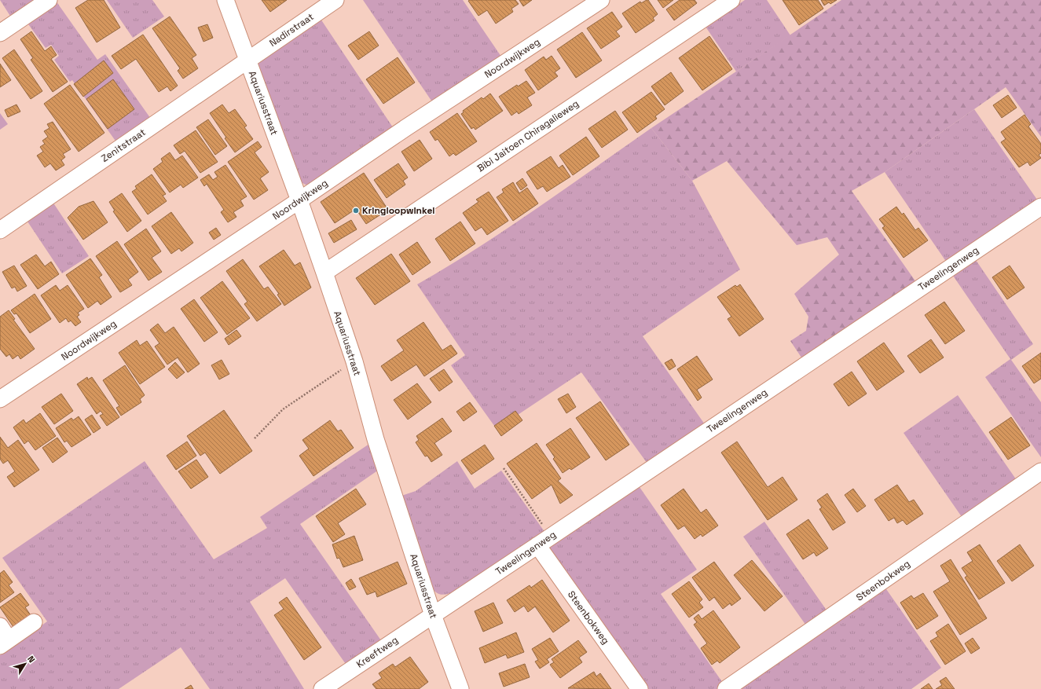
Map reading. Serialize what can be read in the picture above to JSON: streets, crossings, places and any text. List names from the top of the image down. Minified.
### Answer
{"streets":{"street":["Nadirstraat","Noordwijkweg","Aquariusstraat","Bibi Jaitoen Chiragalieweg","Zenitstraat","Tweelingenweg","Steenbokweg","Kreeftweg"]},"crossings":[["Nadirstraat","Aquariusstraat"],["Nadirstraat","Zenitstraat"],["Noordwijkweg","Aquariusstraat"],["Aquariusstraat","Bibi Jaitoen Chiragalieweg"],["Aquariusstraat","Zenitstraat"],["Aquariusstraat","Tweelingenweg"],["Aquariusstraat","Kreeftweg"],["Tweelingenweg","Steenbokweg"],["Tweelingenweg","Kreeftweg"]],"places":["Kringloopwinkel"],"north":"top right"}
